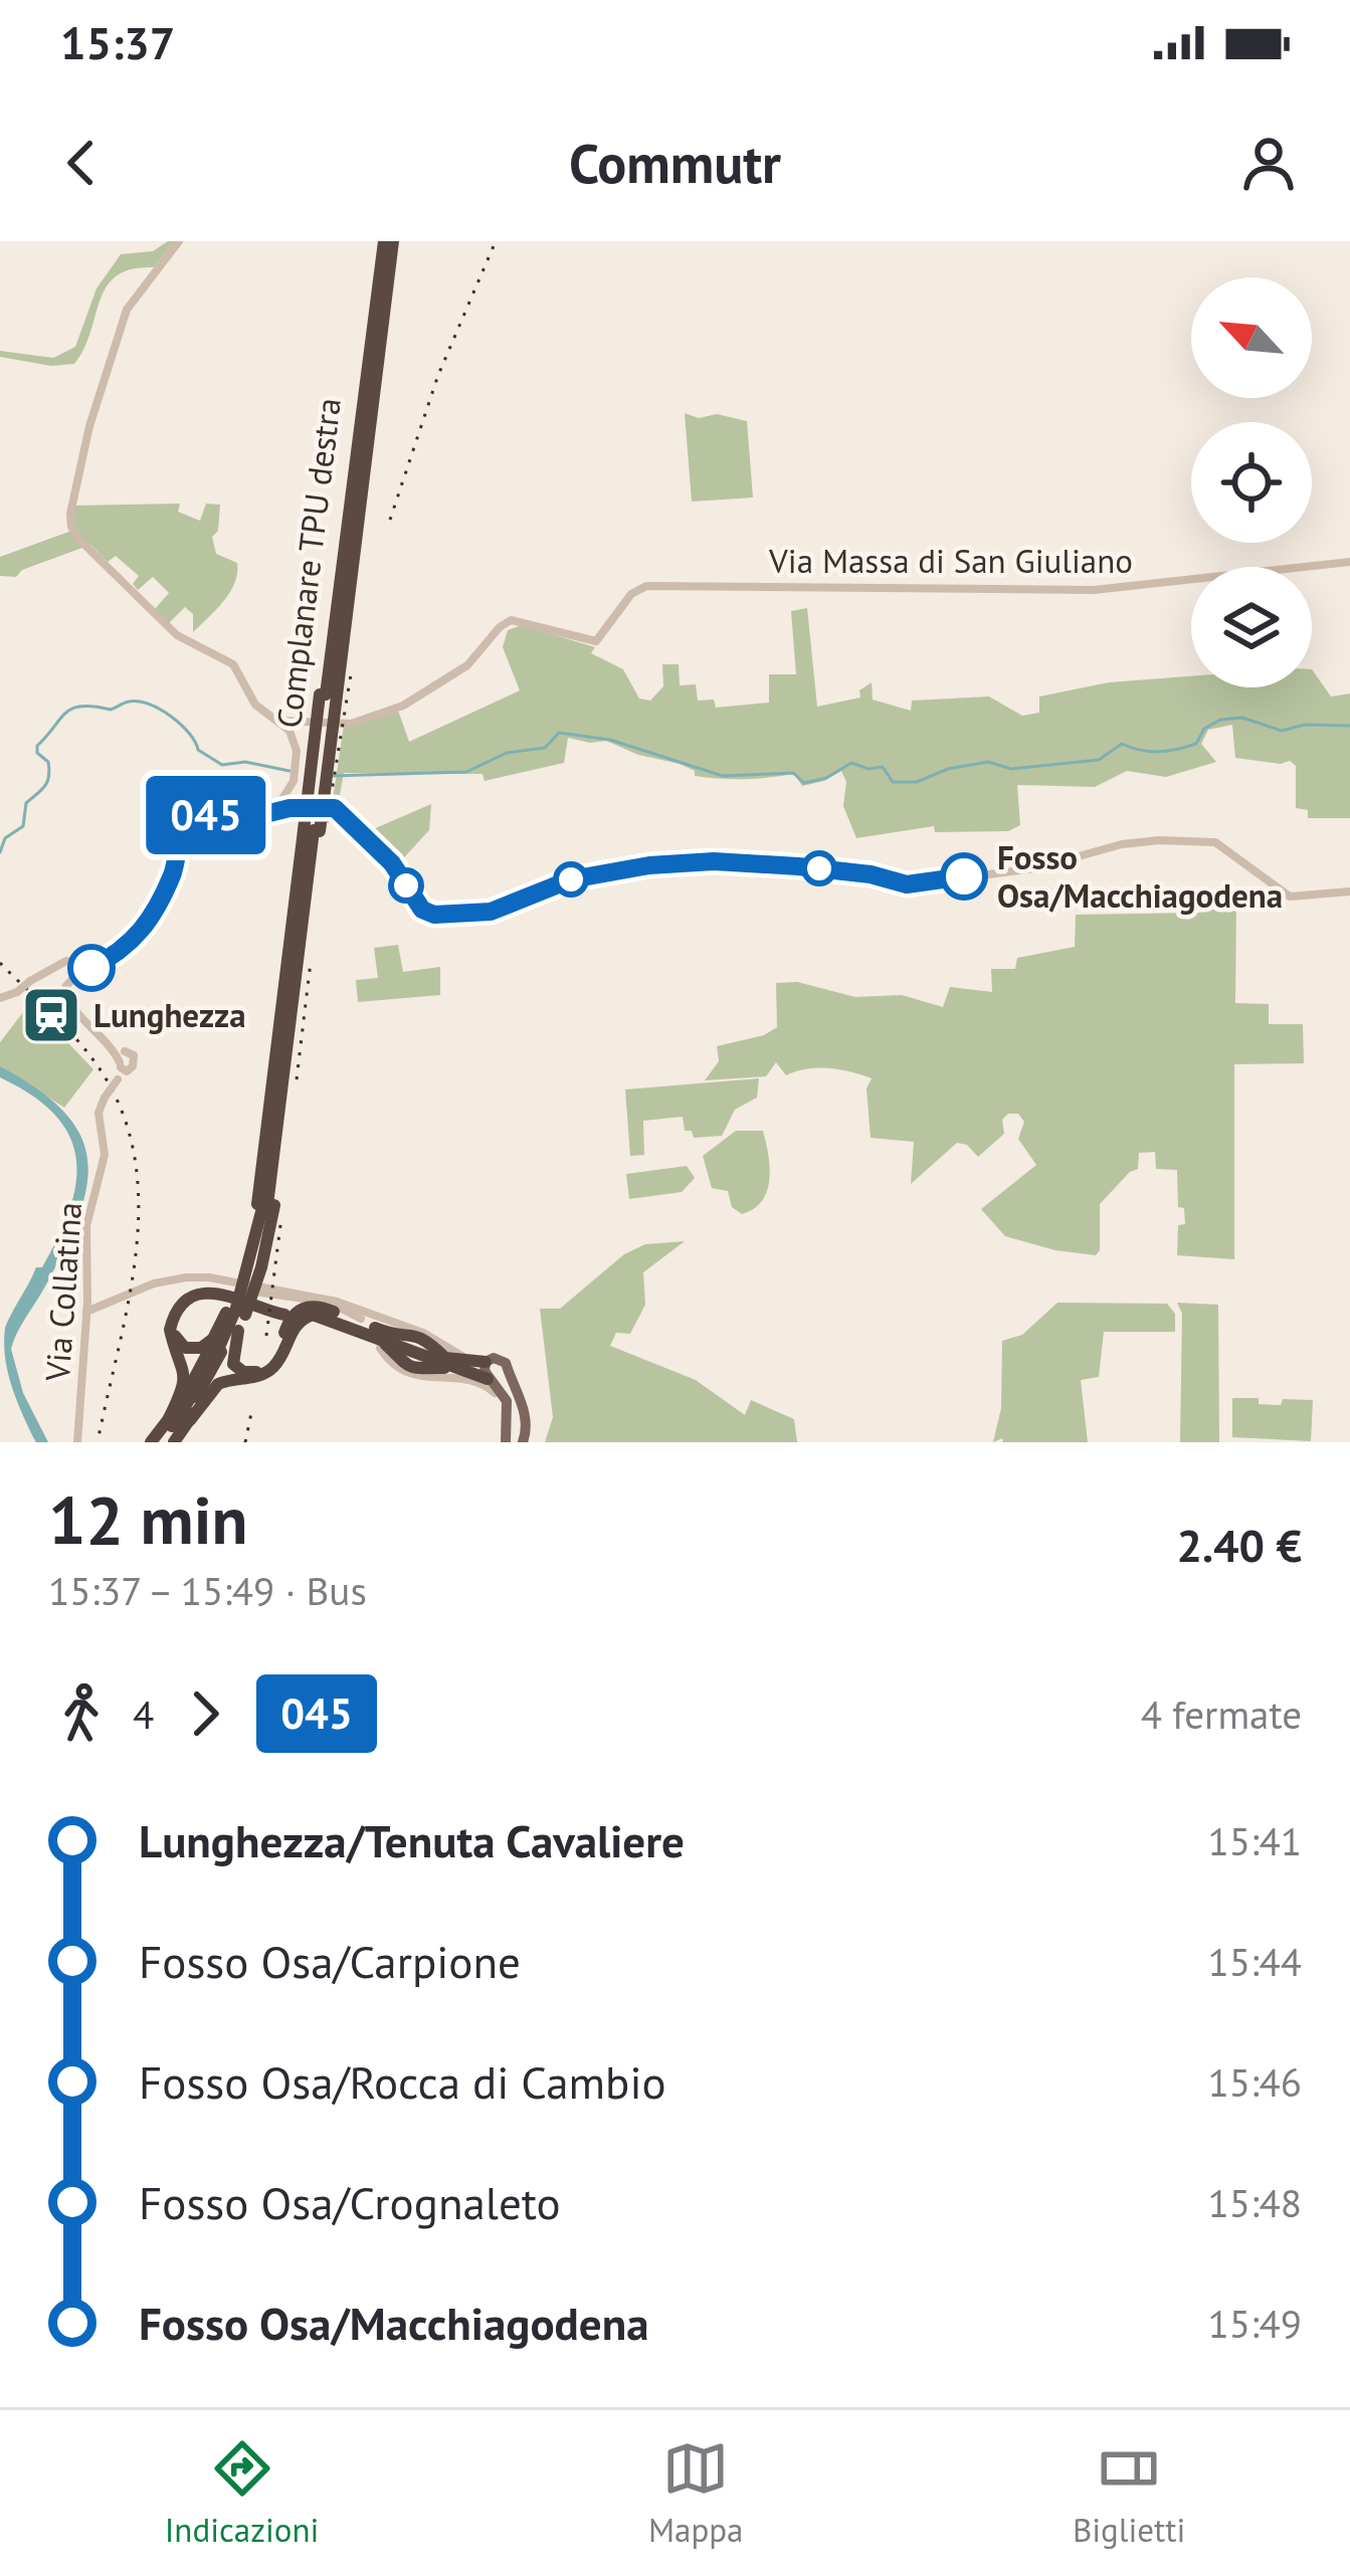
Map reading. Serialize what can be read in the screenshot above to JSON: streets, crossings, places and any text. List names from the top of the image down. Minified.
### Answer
{"streets":{"street":["Via Massa di San Giuliano","Via Collatina"]},"places":{"other":["Fosso Osa/Macchiagodena"],"station":["Lunghezza"]},"lines":["bus line 045"],"north":"top left","page":{"status":"15:37","header":"Commutr","on_map":"045","heading":["12 min","15:37 – 15:49 · Bus","2.40 €"],"legs":["4","045","4 fermate"],"list":[{"name":"Lunghezza/Tenuta Cavaliere","value":"15:41"},{"name":"Fosso Osa/Carpione","value":"15:44"},{"name":"Fosso Osa/Rocca di Cambio","value":"15:46"},{"name":"Fosso Osa/Crognaleto","value":"15:48"},{"name":"Fosso Osa/Macchiagodena","value":"15:49"}],"tabs":["Indicazioni","Mappa","Biglietti"]}}
